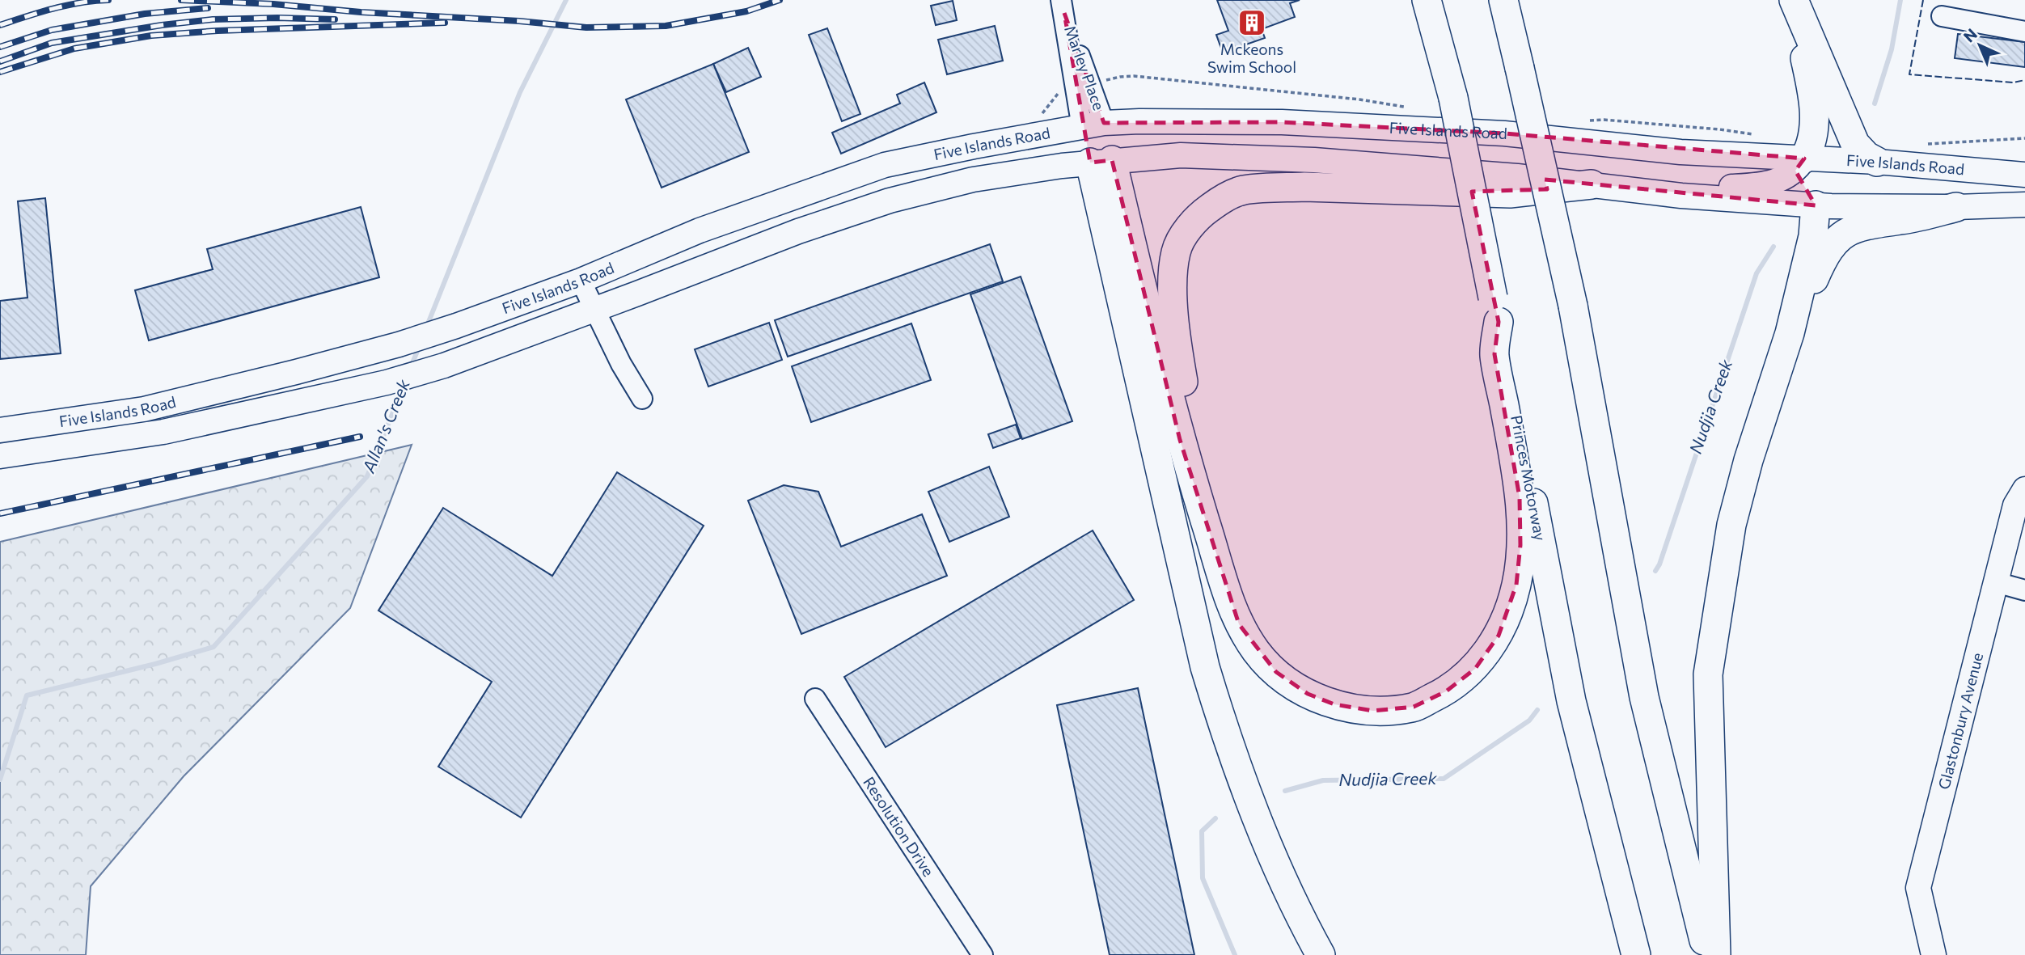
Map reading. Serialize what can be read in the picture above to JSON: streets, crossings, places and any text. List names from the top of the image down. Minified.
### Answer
{"streets":{"highway":["Princes Motorway"],"main road":["Five Islands Road","Glastonbury Avenue"],"street":["Marley Place","Resolution Drive"]},"crossings":[["Marley Place","Five Islands Road"]],"water":["Nudjia Creek","Allan's Creek"],"places":{"building":["Mckeons Swim School"]},"north":"top left"}
